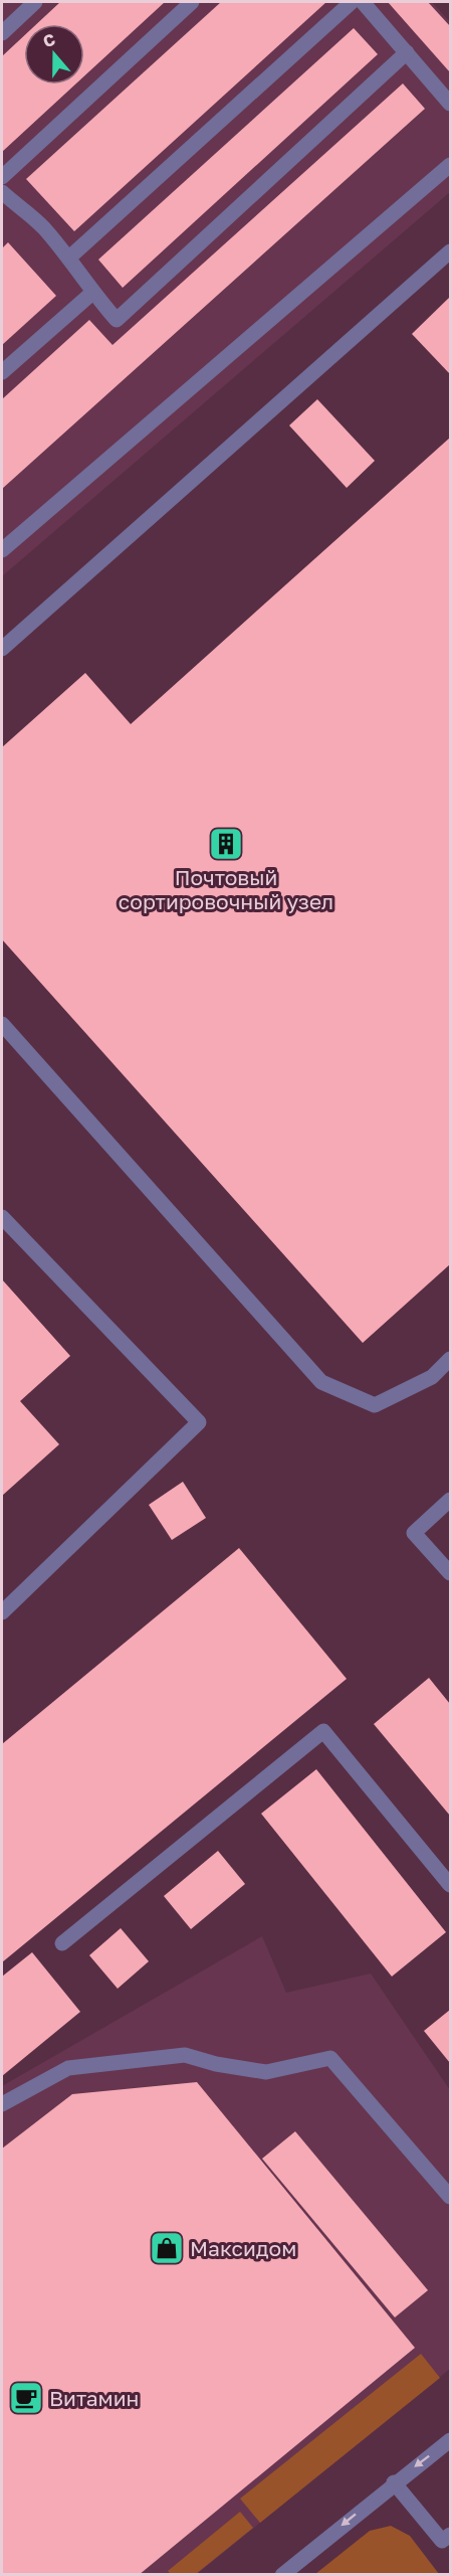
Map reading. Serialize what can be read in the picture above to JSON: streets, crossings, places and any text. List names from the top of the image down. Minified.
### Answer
{"places":{"building":["Почтовый сортировочный узел"],"shop":["Максидом"],"cafe":["Витамин"]},"north":"top"}
